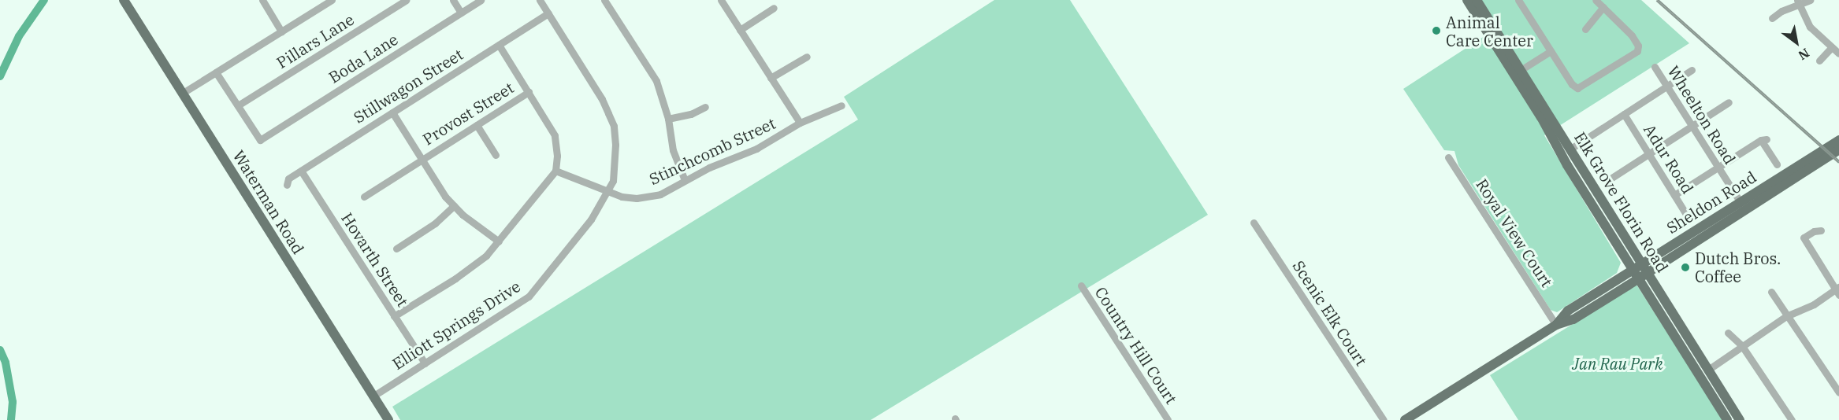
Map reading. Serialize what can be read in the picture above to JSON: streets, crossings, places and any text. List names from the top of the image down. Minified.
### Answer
{"streets":{"main road":["Waterman Road","Elk Grove Florin Road","Sheldon Road"],"street":["Pillars Lane","Boda Lane","Stillwagon Street","Provost Street","Wheelton Road","Stinchcomb Street","Adur Road","Royal View Court","Hovarth Street","Scenic Elk Court","Elliott Springs Drive","Country Hill Court"]},"crossings":[["Pillars Lane","Boda Lane"],["Stillwagon Street","Hovarth Street"],["Stillwagon Street","Elliott Springs Drive"],["Wheelton Road","Sheldon Road"],["Stinchcomb Street","Elliott Springs Drive"],["Waterman Road","Elliott Springs Drive"],["Elk Grove Florin Road","Sheldon Road"],["Sheldon Road","Royal View Court"],["Hovarth Street","Elliott Springs Drive"]],"parks":["Jan Rau Park"],"places":["Animal Care Center","Dutch Bros. Coffee"],"north":"bottom right"}
